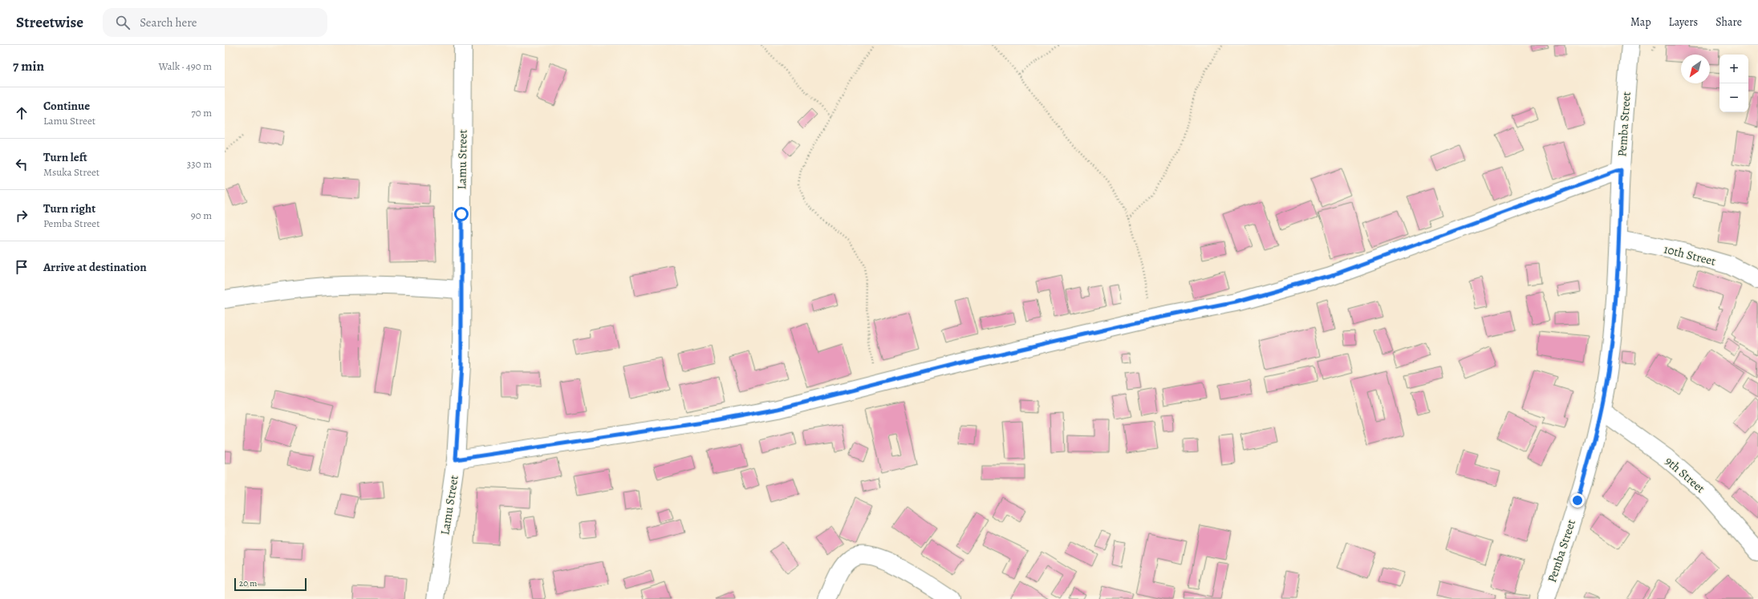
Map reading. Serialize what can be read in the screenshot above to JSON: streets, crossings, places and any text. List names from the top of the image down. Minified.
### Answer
{"streets":{"street":["Pemba Street","Lamu Street","10th Street","9th Street"]},"crossings":[["Pemba Street","10th Street"],["Pemba Street","9th Street"]],"scale_bar":"20 m","north":"bottom left","page":{"header":"Streetwise","search":"Search here","nav":["Map","Layers","Share"],"heading":["7 min","Walk · 490 m"],"map_buttons":["+","−"],"list":[["Continue","Lamu Street","70 m"],["Turn left","Msuka Street","330 m"],["Turn right","Pemba Street","90 m"],"Arrive at destination"],"scale":"20 m"}}
